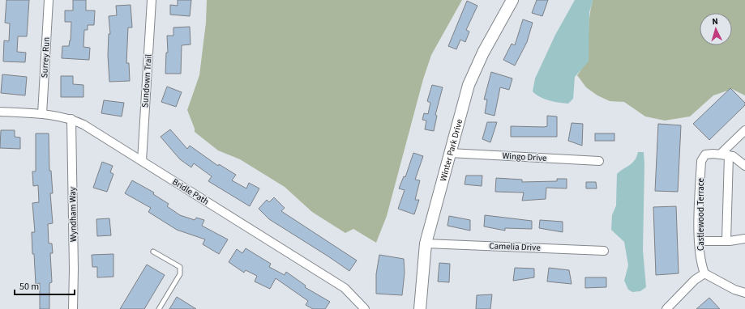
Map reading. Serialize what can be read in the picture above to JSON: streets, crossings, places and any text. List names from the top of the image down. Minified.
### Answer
{"streets":{"street":["Surrey Run","Sundown Trail","Winter Park Drive","Wingo Drive","Bridle Path","Wyndham Way","Castlewood Terrace","Camelia Drive"]},"crossings":[["Surrey Run","Bridle Path"],["Sundown Trail","Bridle Path"],["Winter Park Drive","Wingo Drive"],["Winter Park Drive","Camelia Drive"],["Bridle Path","Wyndham Way"]],"scale_bar":"50 m","north":"top"}
